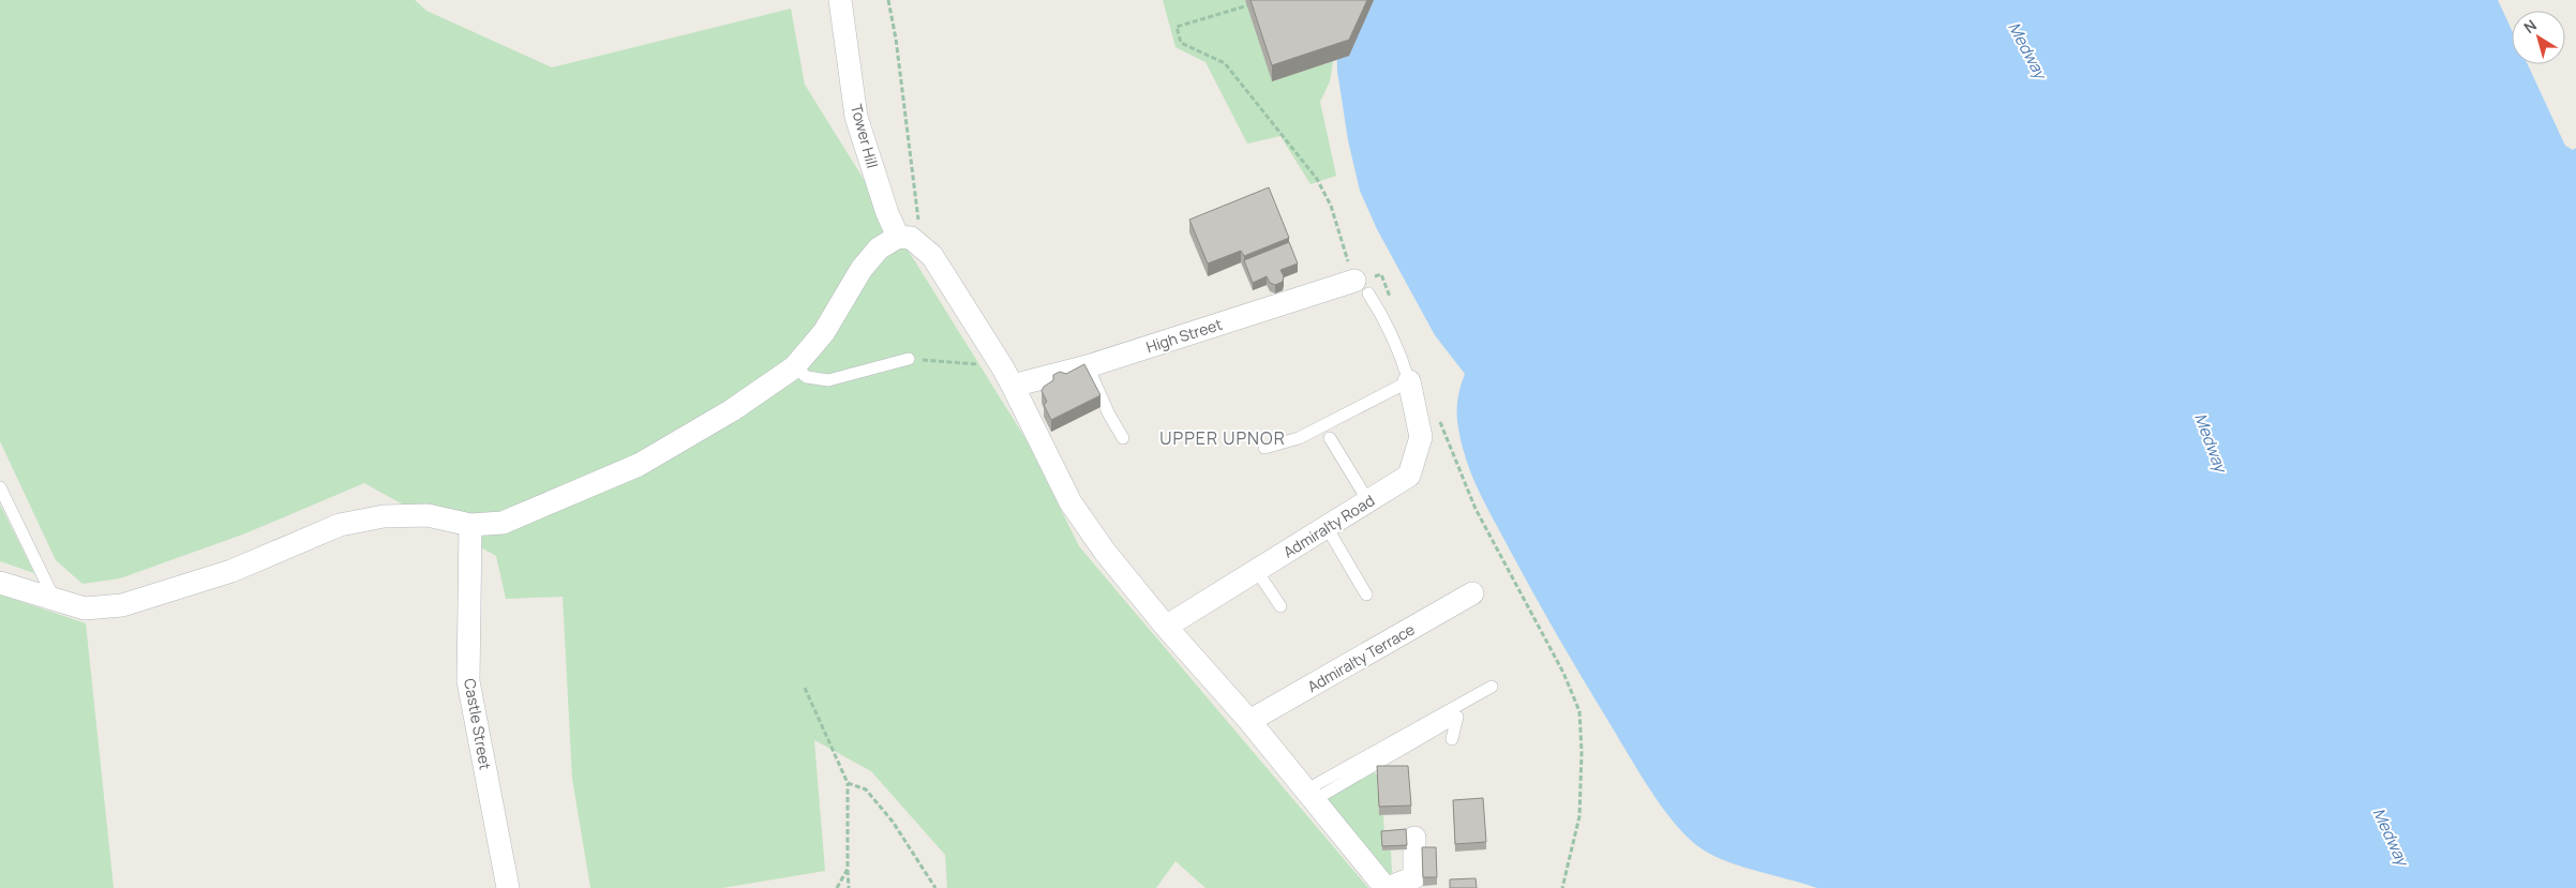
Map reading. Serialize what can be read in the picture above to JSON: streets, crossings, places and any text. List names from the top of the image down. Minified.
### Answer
{"streets":{"street":["Tower Hill","High Street","Admiralty Road","Admiralty Terrace","Castle Street"]},"districts":["UPPER UPNOR"],"water":["Medway"],"north":"top left"}
